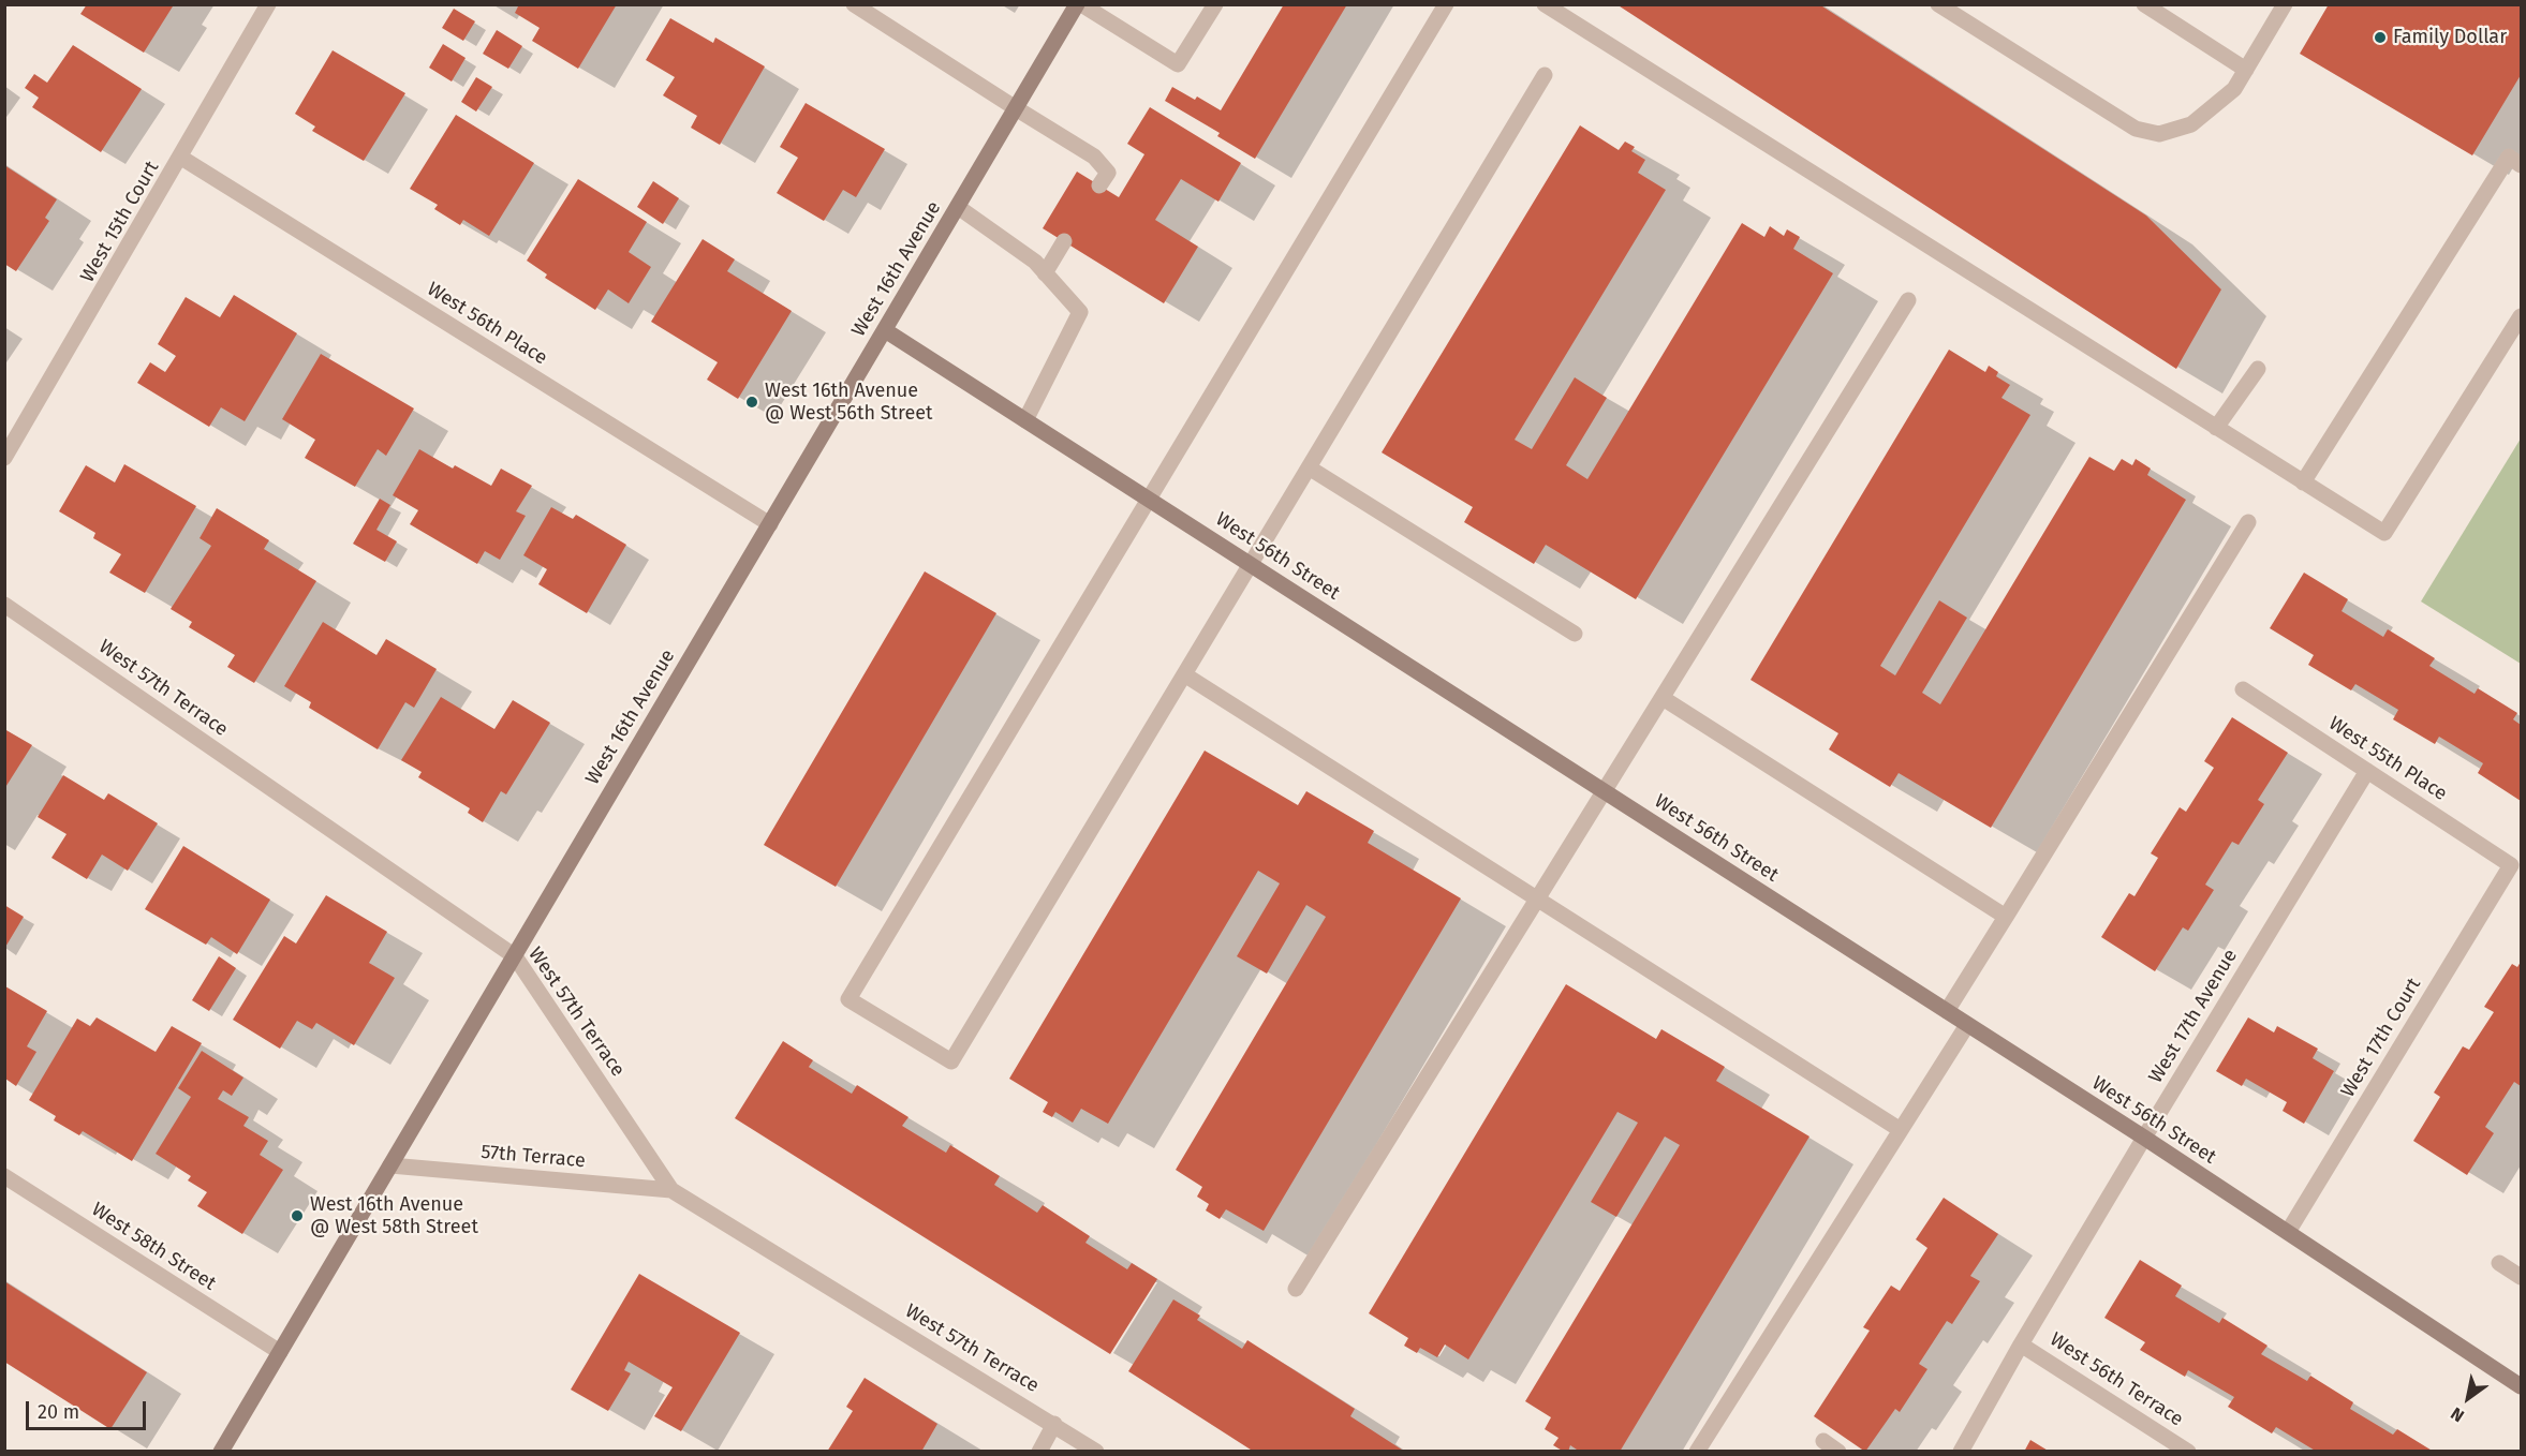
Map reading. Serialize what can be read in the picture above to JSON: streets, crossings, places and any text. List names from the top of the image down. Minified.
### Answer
{"streets":{"street":["West 15th Court","West 16th Avenue","West 56th Place","West 56th Street","West 57th Terrace","West 55th Place","West 17th Avenue","West 17th Court","57th Terrace","West 58th Street","West 56th Terrace"]},"crossings":[["West 15th Court","West 56th Place"],["West 16th Avenue","West 56th Place"],["West 16th Avenue","West 56th Street"],["West 16th Avenue","West 57th Terrace"],["West 16th Avenue","57th Terrace"],["West 16th Avenue","West 58th Street"],["West 56th Street","West 17th Avenue"],["West 56th Street","West 17th Court"],["West 57th Terrace","57th Terrace"],["West 55th Place","West 17th Avenue"],["West 55th Place","West 17th Court"],["West 17th Avenue","West 56th Terrace"]],"places":["Family Dollar","West 16th Avenue @ West 56th Street","West 16th Avenue @ West 58th Street"],"scale_bar":"20 m","north":"bottom left"}
